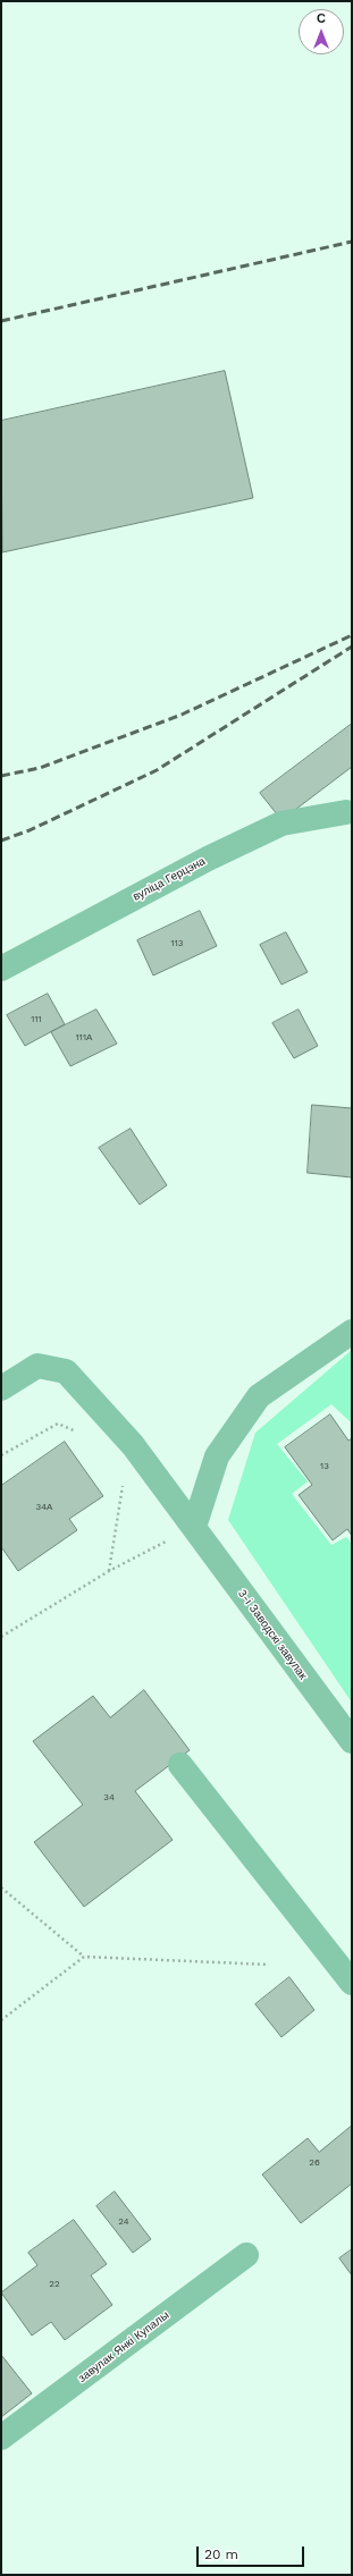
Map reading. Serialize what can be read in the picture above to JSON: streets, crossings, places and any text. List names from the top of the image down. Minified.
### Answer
{"streets":{"street":["вуліца Герцэна","3-і Заводскі завулак","завулак Янкі Купалы"]},"house_numbers":["113","111","111А","13","34А","34","26","24","22"],"scale_bar":"20 m","north":"top"}
